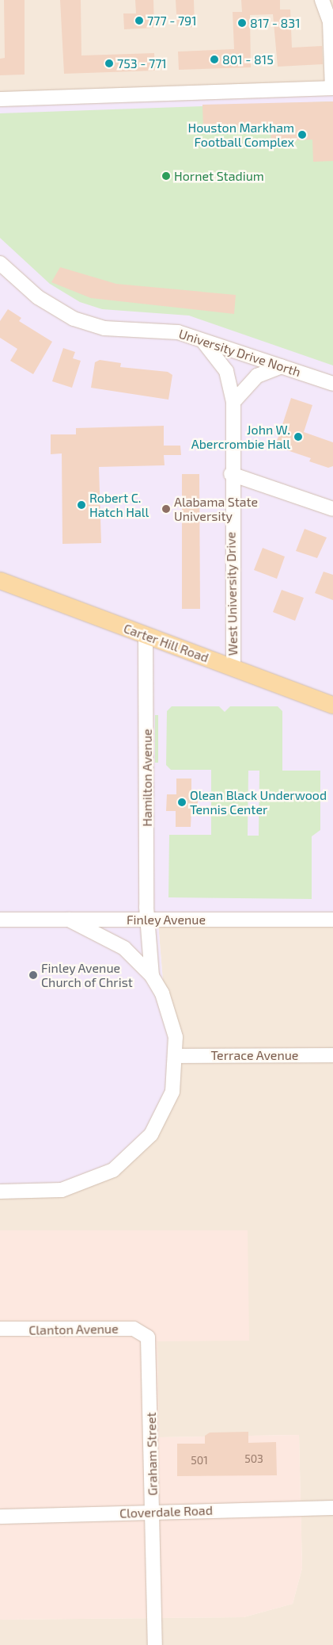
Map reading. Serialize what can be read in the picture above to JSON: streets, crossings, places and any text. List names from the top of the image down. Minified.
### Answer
{"streets":{"main road":["Carter Hill Road"],"street":["University Drive North","West University Drive","Hamilton Avenue","Finley Avenue","Terrace Avenue","Clanton Avenue","Graham Street","Cloverdale Road"]},"crossings":[["University Drive North","West University Drive"],["West University Drive","Carter Hill Road"],["Carter Hill Road","Hamilton Avenue"],["Hamilton Avenue","Finley Avenue"],["Clanton Avenue","Graham Street"],["Graham Street","Cloverdale Road"]],"places":["777 - 791","817 - 831","801 - 815","753 - 771","Houston Markham Football Complex","Hornet Stadium","John W. Abercrombie Hall","Robert C. Hatch Hall","Alabama State University","Olean Black Underwood Tennis Center","Finley Avenue Church of Christ"],"house_numbers":["503","501"]}
